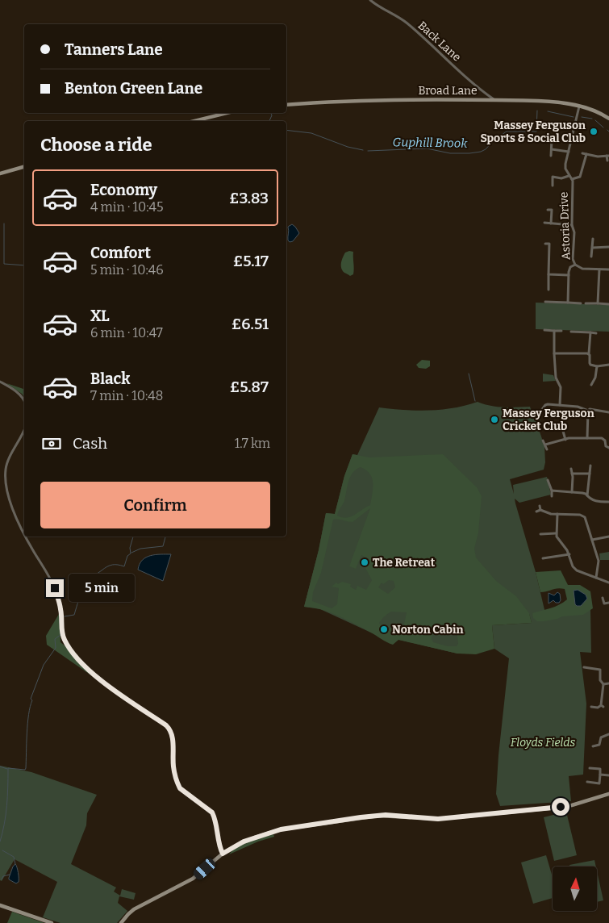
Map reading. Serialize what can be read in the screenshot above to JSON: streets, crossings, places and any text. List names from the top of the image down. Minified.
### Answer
{"streets":{"main road":["Broad Lane"],"street":["Back Lane","Astoria Drive"]},"crossings":[["Back Lane","Broad Lane"],["Broad Lane","Astoria Drive"]],"water":["Guphill Brook"],"parks":["Floyds Fields"],"places":["Massey Ferguson Sports & Social Club","Massey Ferguson Cricket Club","The Retreat","Norton Cabin"],"north":"top","page":{"banner":["Tanners Lane","Benton Green Lane"],"heading":"Choose a ride","list":[{"name":"Economy","note":"4 min · 10:45","value":"£3.83"},{"name":"Comfort","note":"5 min · 10:46","value":"£5.17"},{"name":"XL","note":"6 min · 10:47","value":"£6.51"},{"name":"Black","note":"7 min · 10:48","value":"£5.87"}],"pay":["Cash","1.7 km"],"buttons":"Confirm","bubble":"5 min"}}
